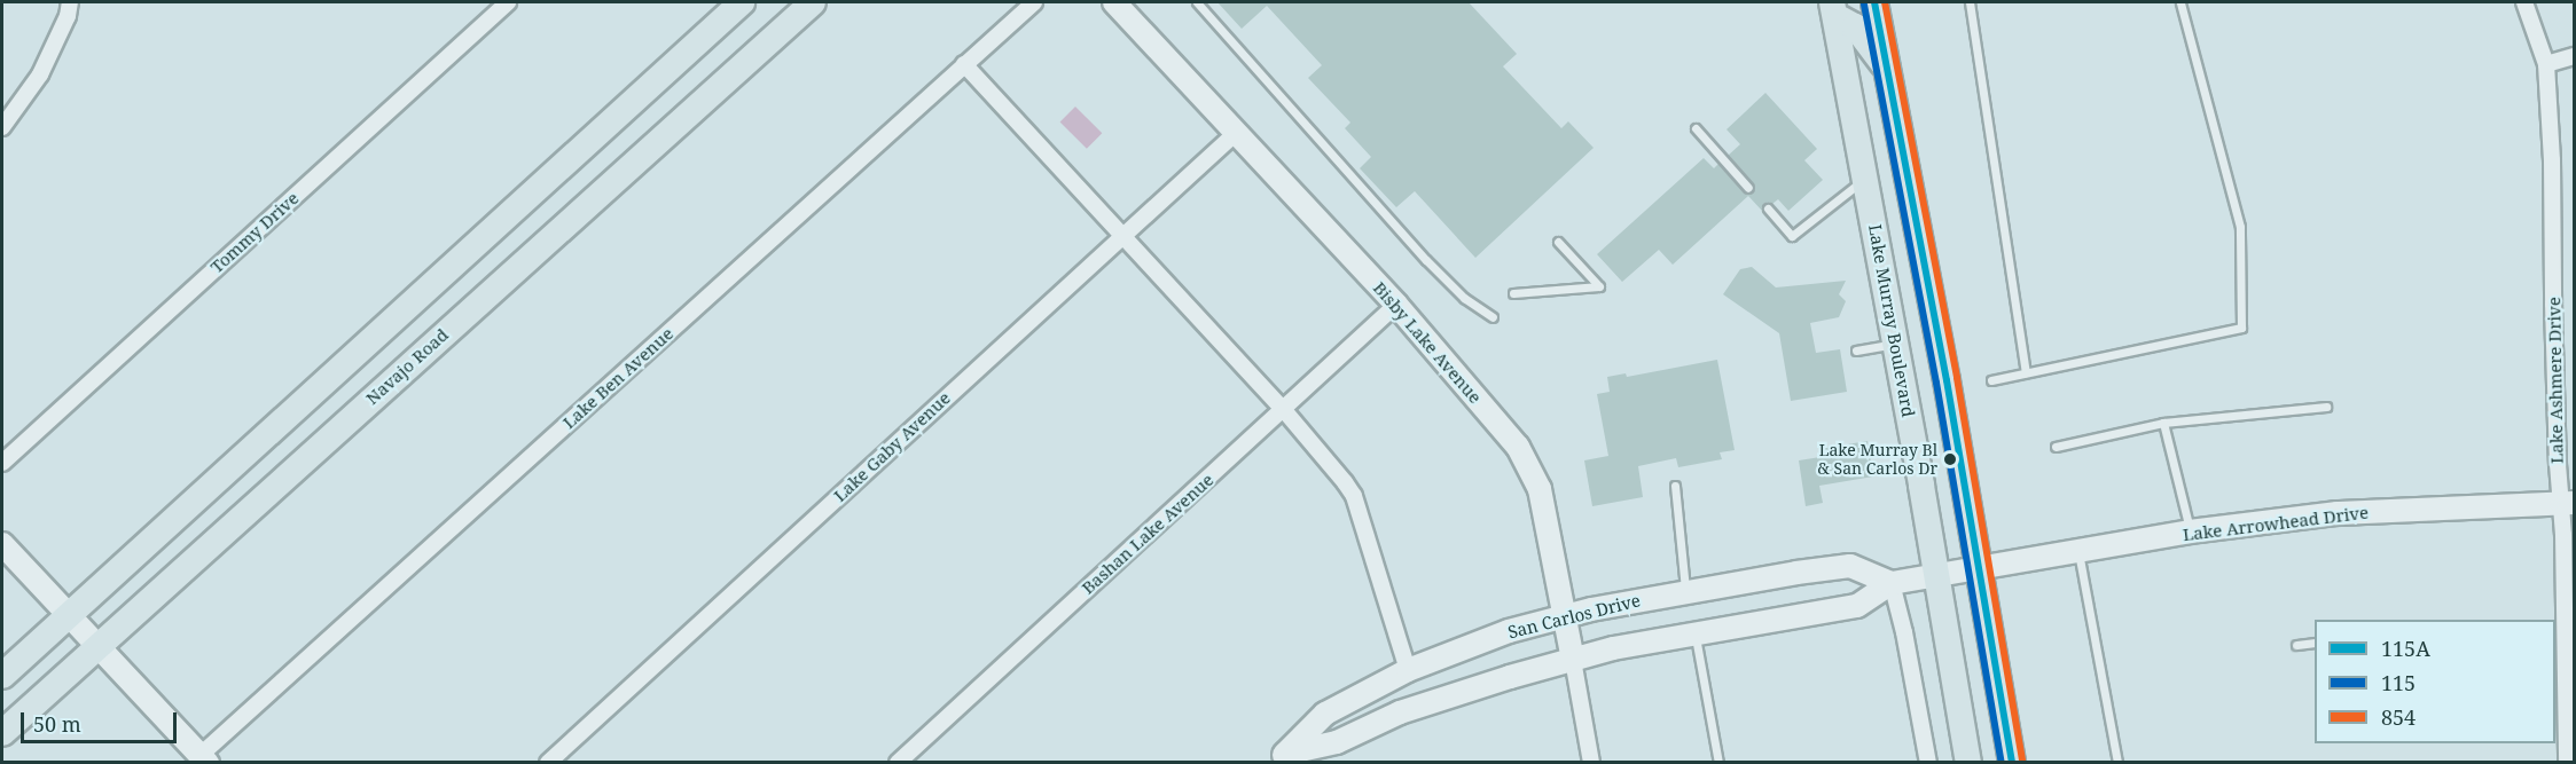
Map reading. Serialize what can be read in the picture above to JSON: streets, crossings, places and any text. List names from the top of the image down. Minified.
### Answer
{"streets":{"main road":["Lake Murray Boulevard","Navajo Road"],"street":["Tommy Drive","Bisby Lake Avenue","Lake Ben Avenue","Lake Ashmere Drive","Lake Gaby Avenue","Lake Arrowhead Drive","Bashan Lake Avenue","San Carlos Drive"]},"crossings":[["Lake Murray Boulevard","San Carlos Drive"],["Bisby Lake Avenue","Lake Gaby Avenue"],["Bisby Lake Avenue","Bashan Lake Avenue"],["Bisby Lake Avenue","San Carlos Drive"],["Lake Ashmere Drive","Lake Arrowhead Drive"],["Lake Arrowhead Drive","San Carlos Drive"]],"places":["Lake Murray Bl & San Carlos Dr"],"lines":["transit line 115A","transit line 854","transit line 115"],"legend":["115A","115","854"],"scale_bar":"50 m"}
